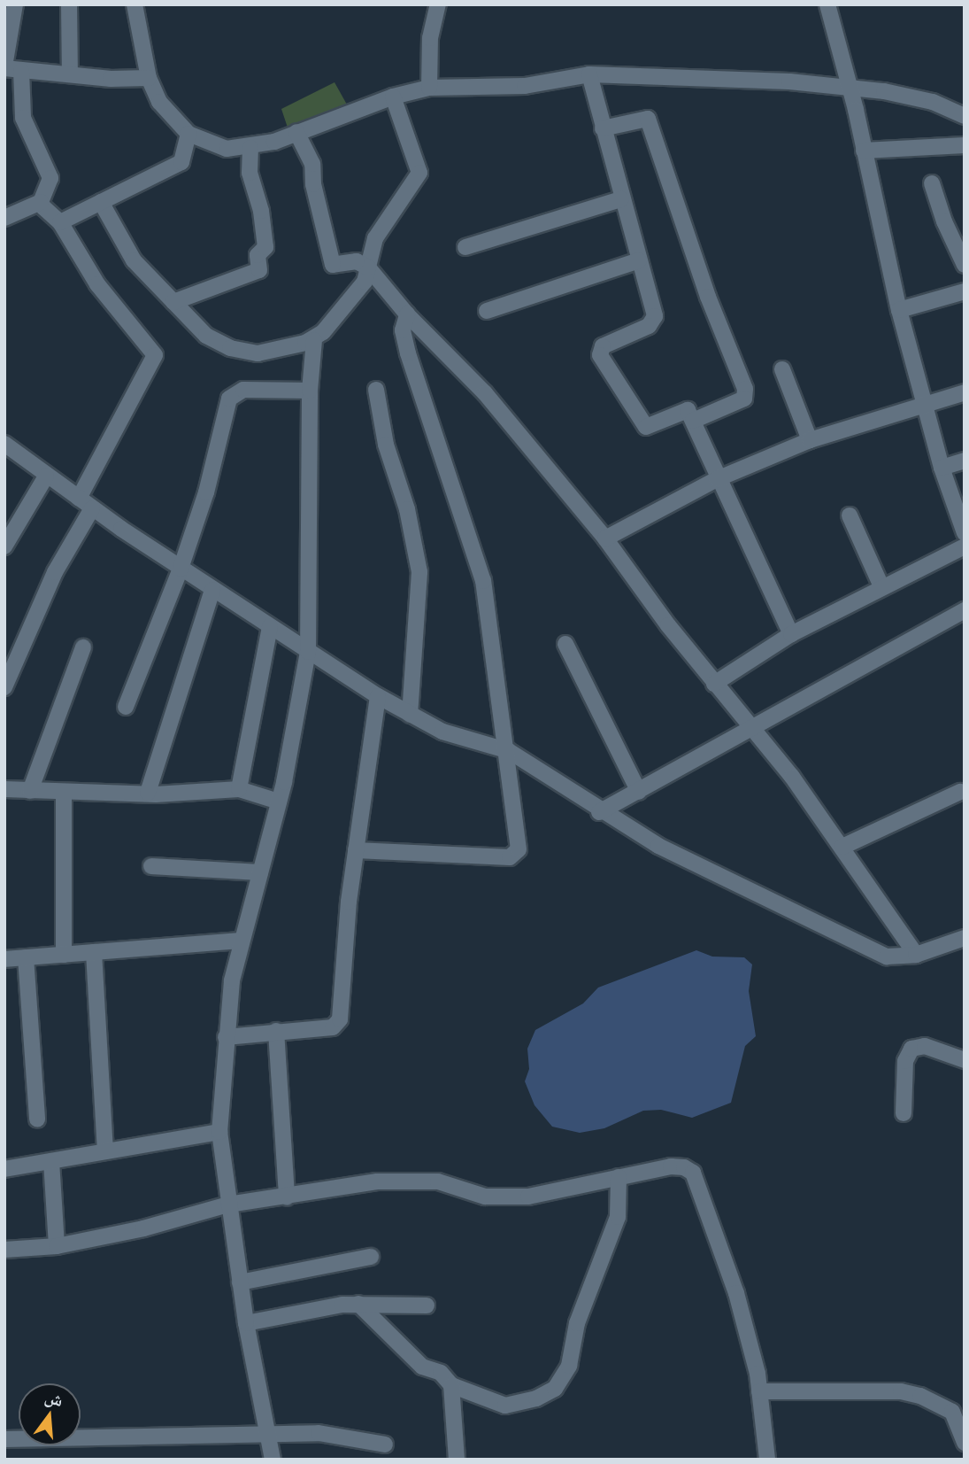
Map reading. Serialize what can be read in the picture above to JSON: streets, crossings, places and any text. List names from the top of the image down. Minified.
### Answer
{"north":"top"}
